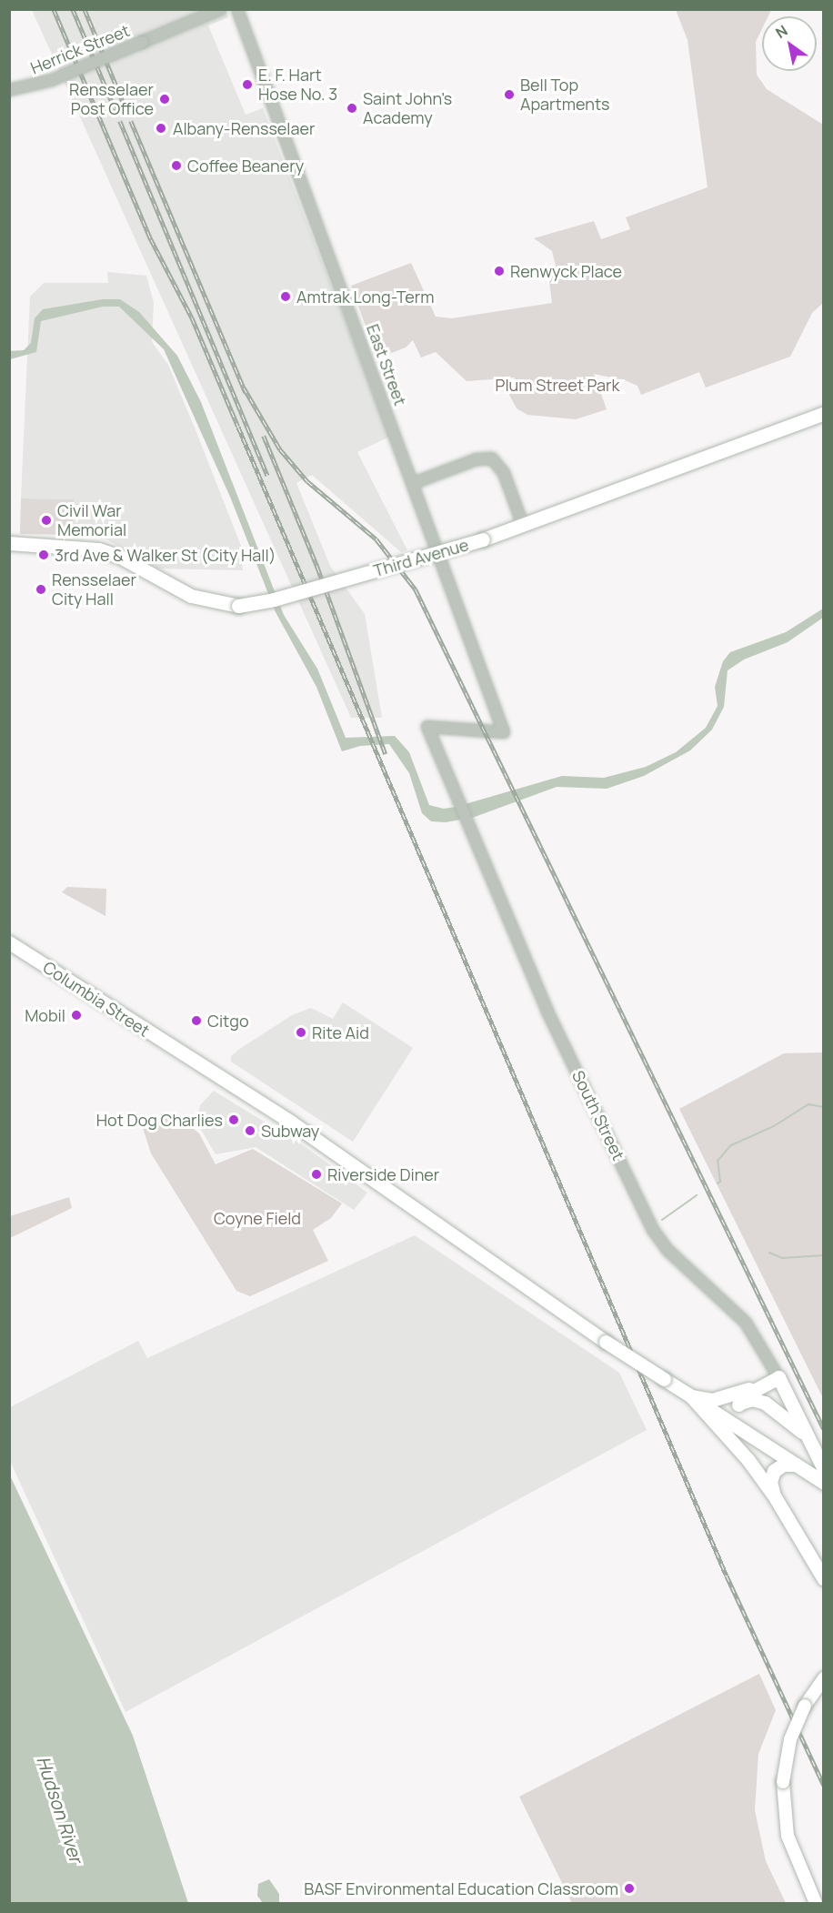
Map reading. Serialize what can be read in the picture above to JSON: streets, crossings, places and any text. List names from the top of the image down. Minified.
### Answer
{"streets":{"main road":["Third Avenue","Columbia Street","South Street"],"street":["Herrick Street","East Street"]},"crossings":[["East Street","South Street"]],"water":["Hudson River"],"parks":["Plum Street Park","Coyne Field"],"places":["E. F. Hart Hose No. 3","Bell Top Apartments","Rensselaer Post Office","Saint John's Academy","Albany-Rensselaer","Coffee Beanery","Renwyck Place","Amtrak Long-Term","Civil War Memorial","3rd Ave & Walker St (City Hall)","Rensselaer City Hall","Mobil","Citgo","Rite Aid","Hot Dog Charlies","Subway","Riverside Diner","BASF Environmental Education Classroom"],"north":"top left"}
